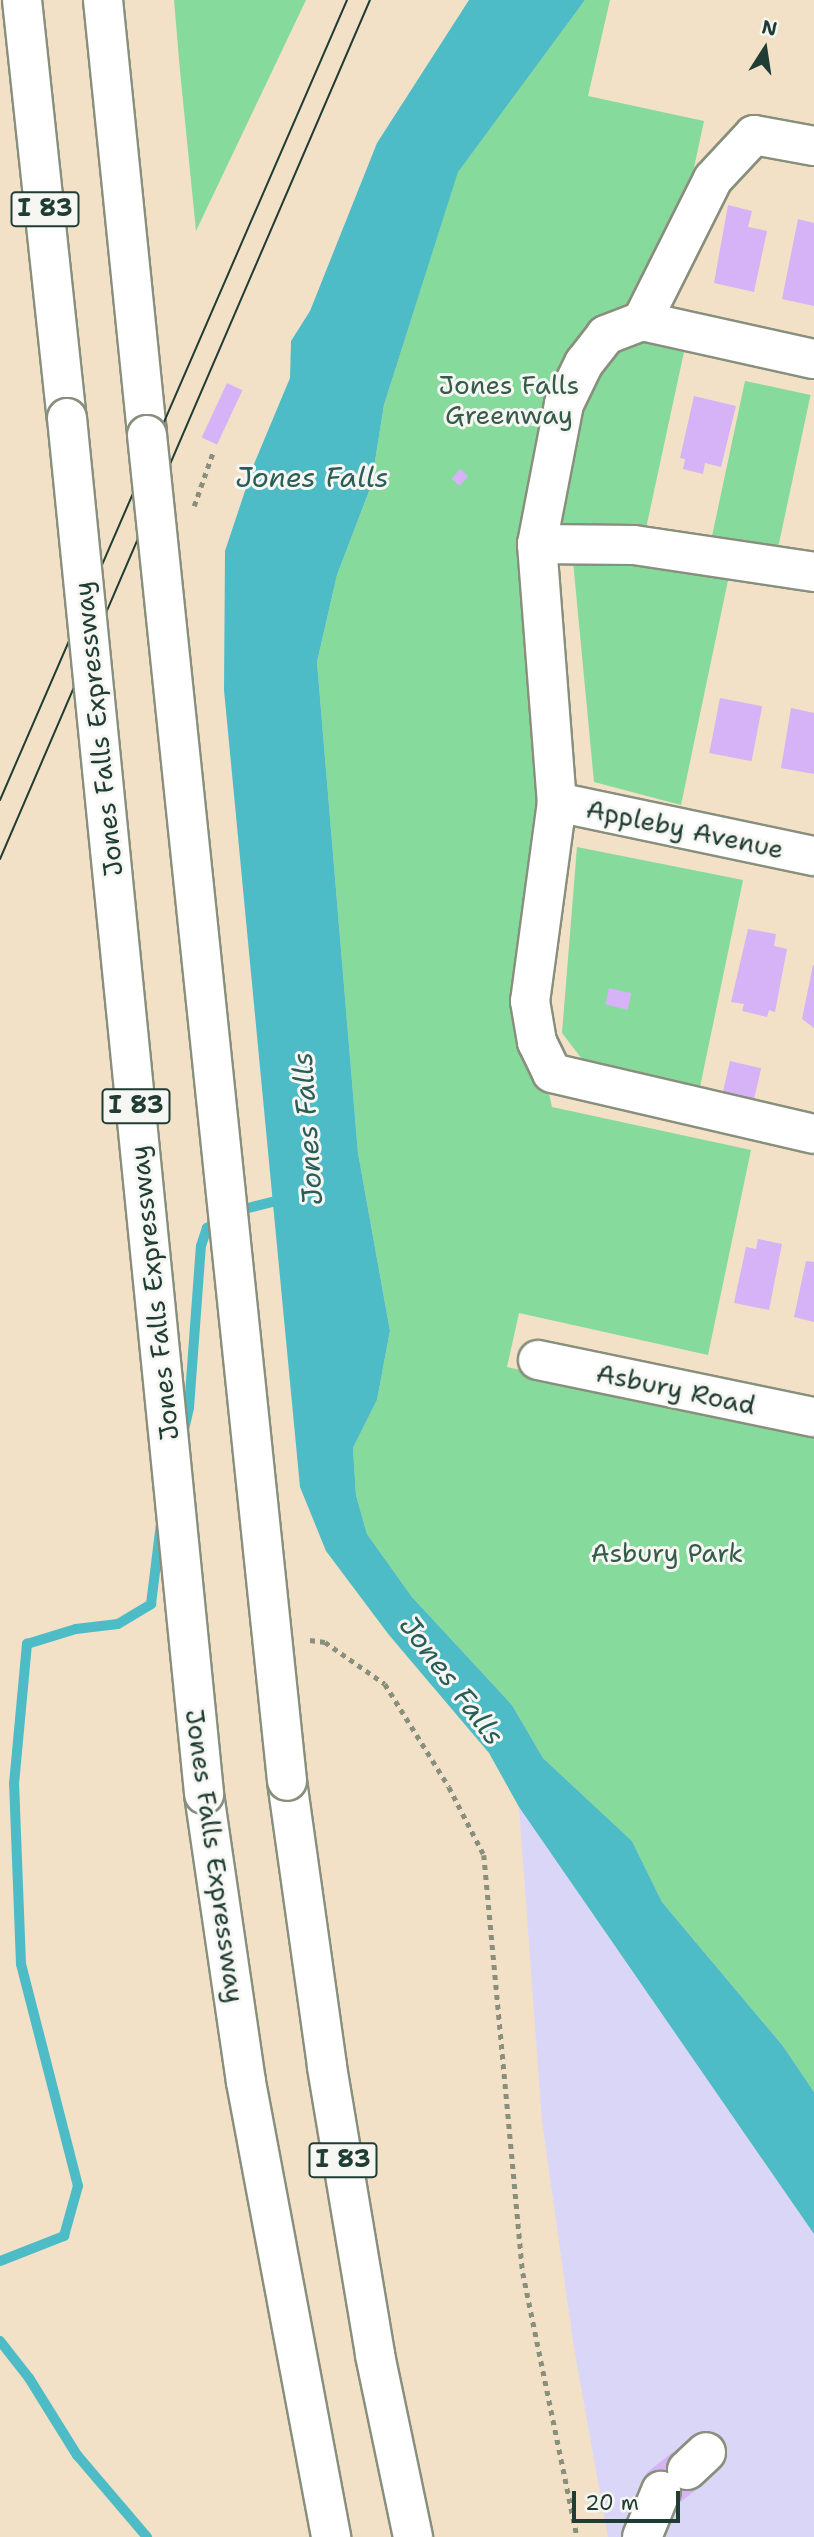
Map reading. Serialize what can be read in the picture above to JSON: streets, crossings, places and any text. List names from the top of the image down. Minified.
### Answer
{"streets":{"main road":["I 83","Jones Falls Expressway","Appleby Avenue","Asbury Road"]},"water":["Jones Falls"],"parks":["Jones Falls Greenway","Asbury Park"],"scale_bar":"20 m","north":"top"}
